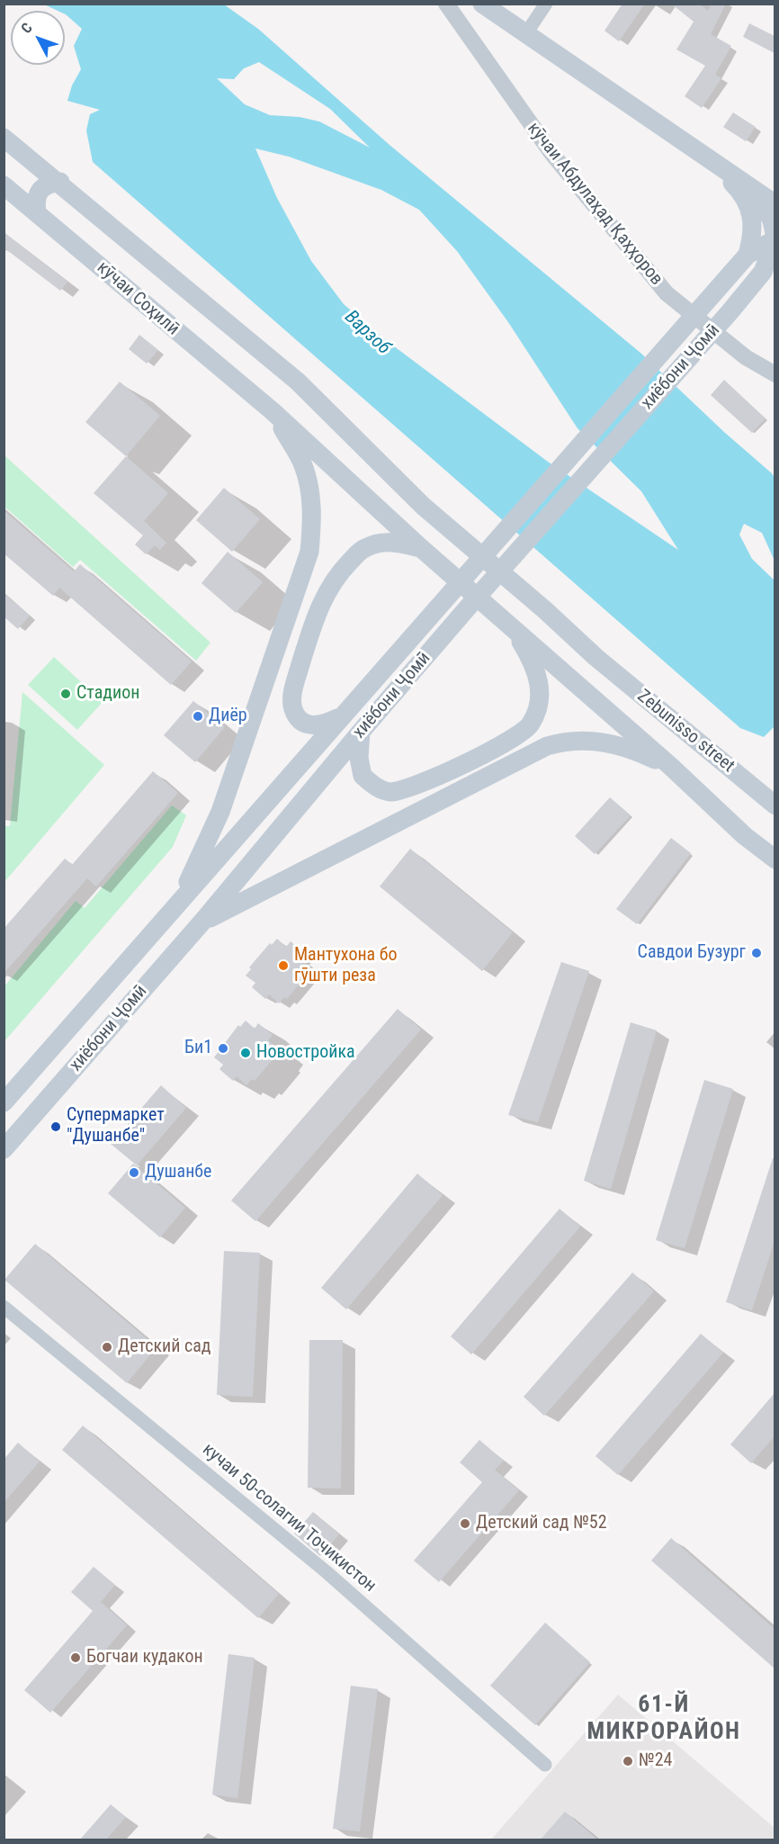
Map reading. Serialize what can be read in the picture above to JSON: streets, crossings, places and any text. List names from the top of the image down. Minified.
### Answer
{"streets":{"main road":["кӯчаи Соҳилӣ","хиёбони Ҷомӣ","Zebunisso street"],"street":["кӯчаи Абдулаҳад Қаҳҳоров","кучаи 50-солагии Точикистон"]},"districts":["61-Й МИКРОРАЙОН"],"water":["Варзоб"],"places":["Стадион","Диёр","Савдои Бузург","Мантухона бо гӯшти реза","Би1","Новостройка","Супермаркет \"Душанбе\"","Душанбе","Детский сад","Детский сад №52","Богчаи кудакон","№24"],"north":"top left"}
